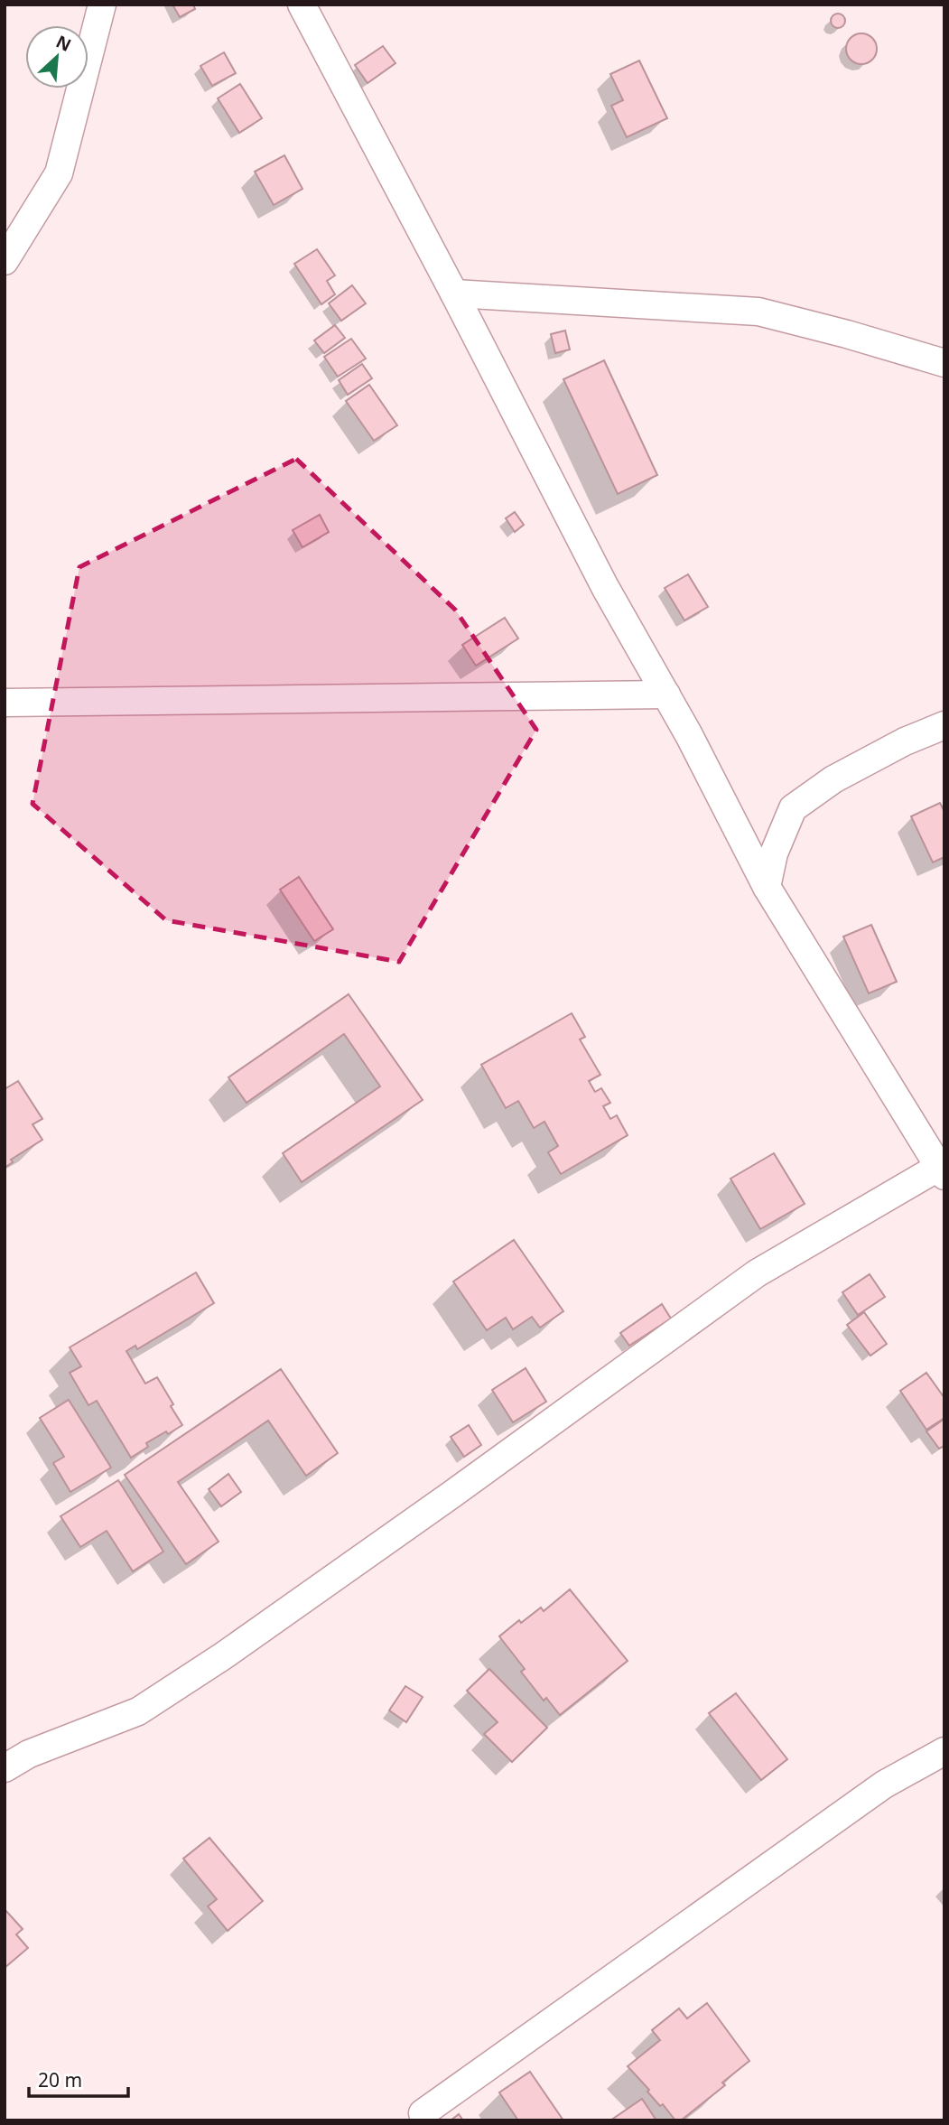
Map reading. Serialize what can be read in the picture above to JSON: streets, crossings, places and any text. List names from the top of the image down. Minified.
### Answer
{"scale_bar":"20 m","north":"top right"}
